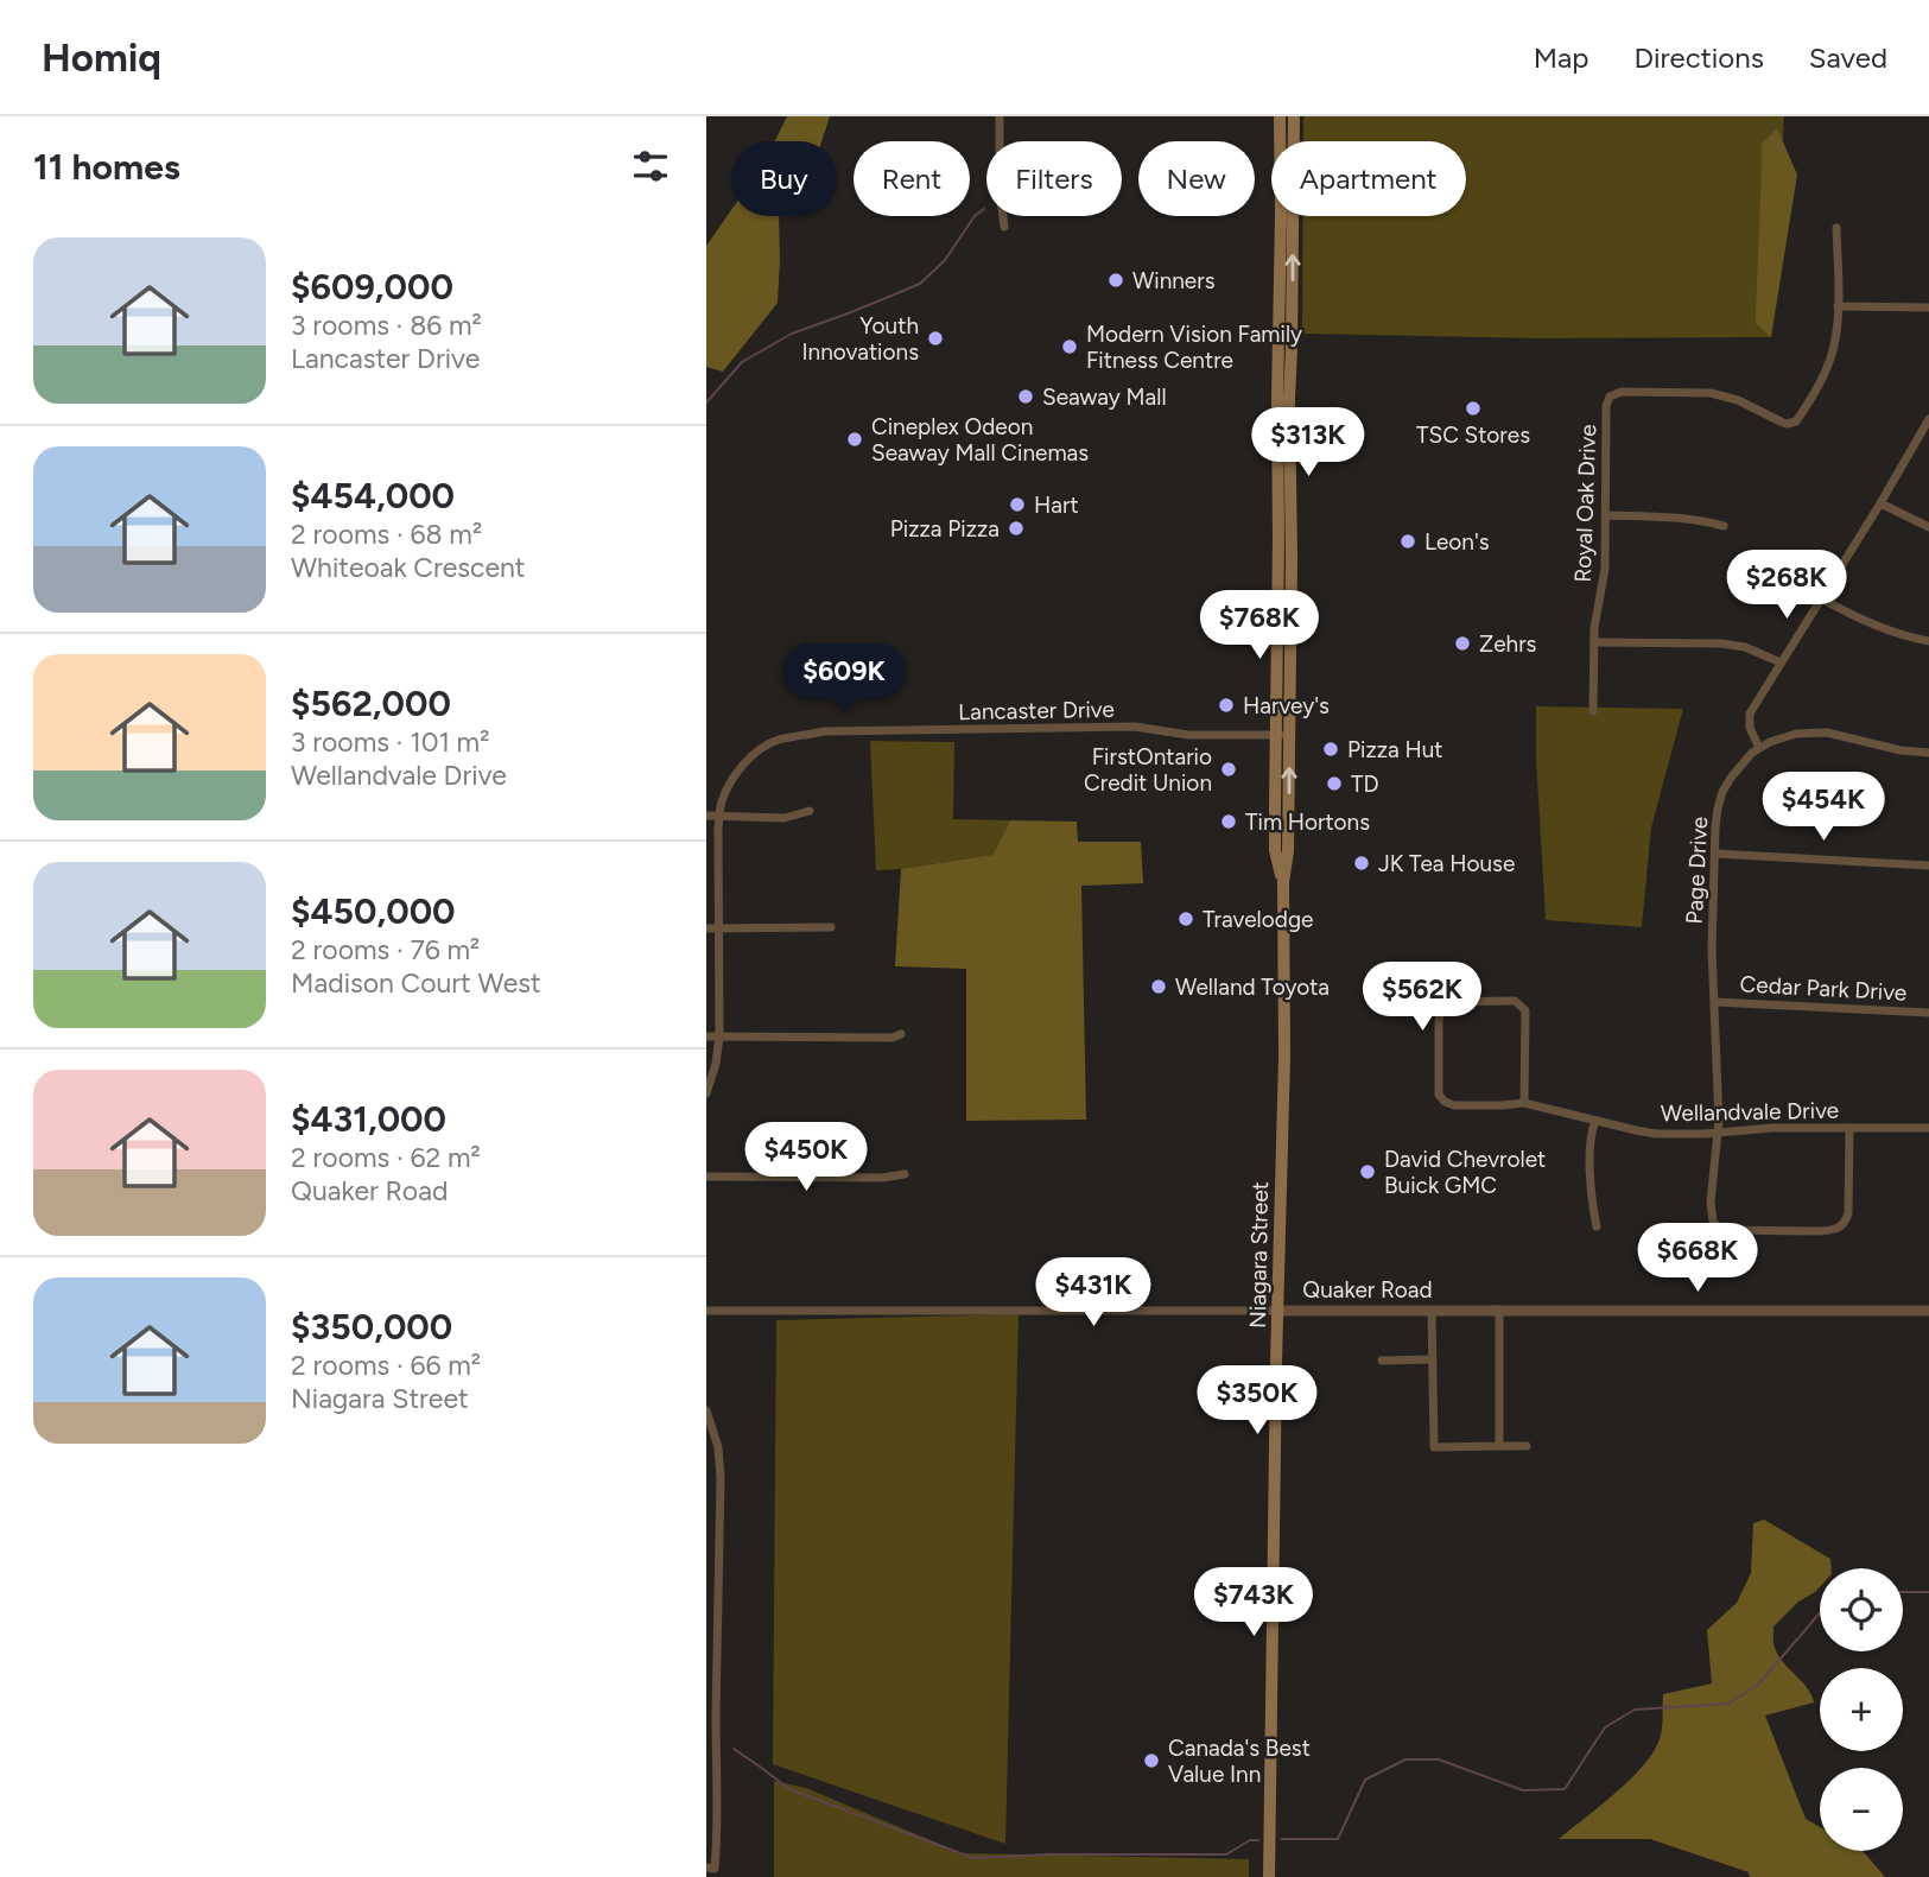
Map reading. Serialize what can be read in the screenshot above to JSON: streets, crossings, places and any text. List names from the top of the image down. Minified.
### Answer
{"streets":{"main road":["Niagara Street"],"street":["Royal Oak Drive","Lancaster Drive","Page Drive","Cedar Park Drive","Wellandvale Drive","Quaker Road"]},"crossings":[["Lancaster Drive","Niagara Street"],["Page Drive","Cedar Park Drive"],["Page Drive","Wellandvale Drive"],["Niagara Street","Quaker Road"]],"places":["Winners","Youth Innovations","Modern Vision Family Fitness Centre","Seaway Mall","TSC Stores","Cineplex Odeon Seaway Mall Cinemas","Hart","Pizza Pizza","Leon's","Zehrs","Harvey's","Pizza Hut","FirstOntario Credit Union","TD","Tim Hortons","JK Tea House","Travelodge","Welland Toyota","David Chevrolet Buick GMC","Canada's Best Value Inn"],"page":{"header":"Homiq","nav":["Map","Directions","Saved"],"heading":"11 homes","chip":["Buy","Rent","Filters","New","Apartment"],"list":[{"name":"$609,000","note":"3 rooms · 86 m² · Lancaster Drive"},{"name":"$454,000","note":"2 rooms · 68 m² · Whiteoak Crescent"},{"name":"$562,000","note":"3 rooms · 101 m² · Wellandvale Drive"},{"name":"$450,000","note":"2 rooms · 76 m² · Madison Court West"},{"name":"$431,000","note":"2 rooms · 62 m² · Quaker Road"},{"name":"$350,000","note":"2 rooms · 66 m² · Niagara Street"}],"price":["$313K","$268K","$768K","$609K","$454K","$562K","$450K","$668K","$431K","$350K","$743K"],"map_buttons":["+","−"]}}
